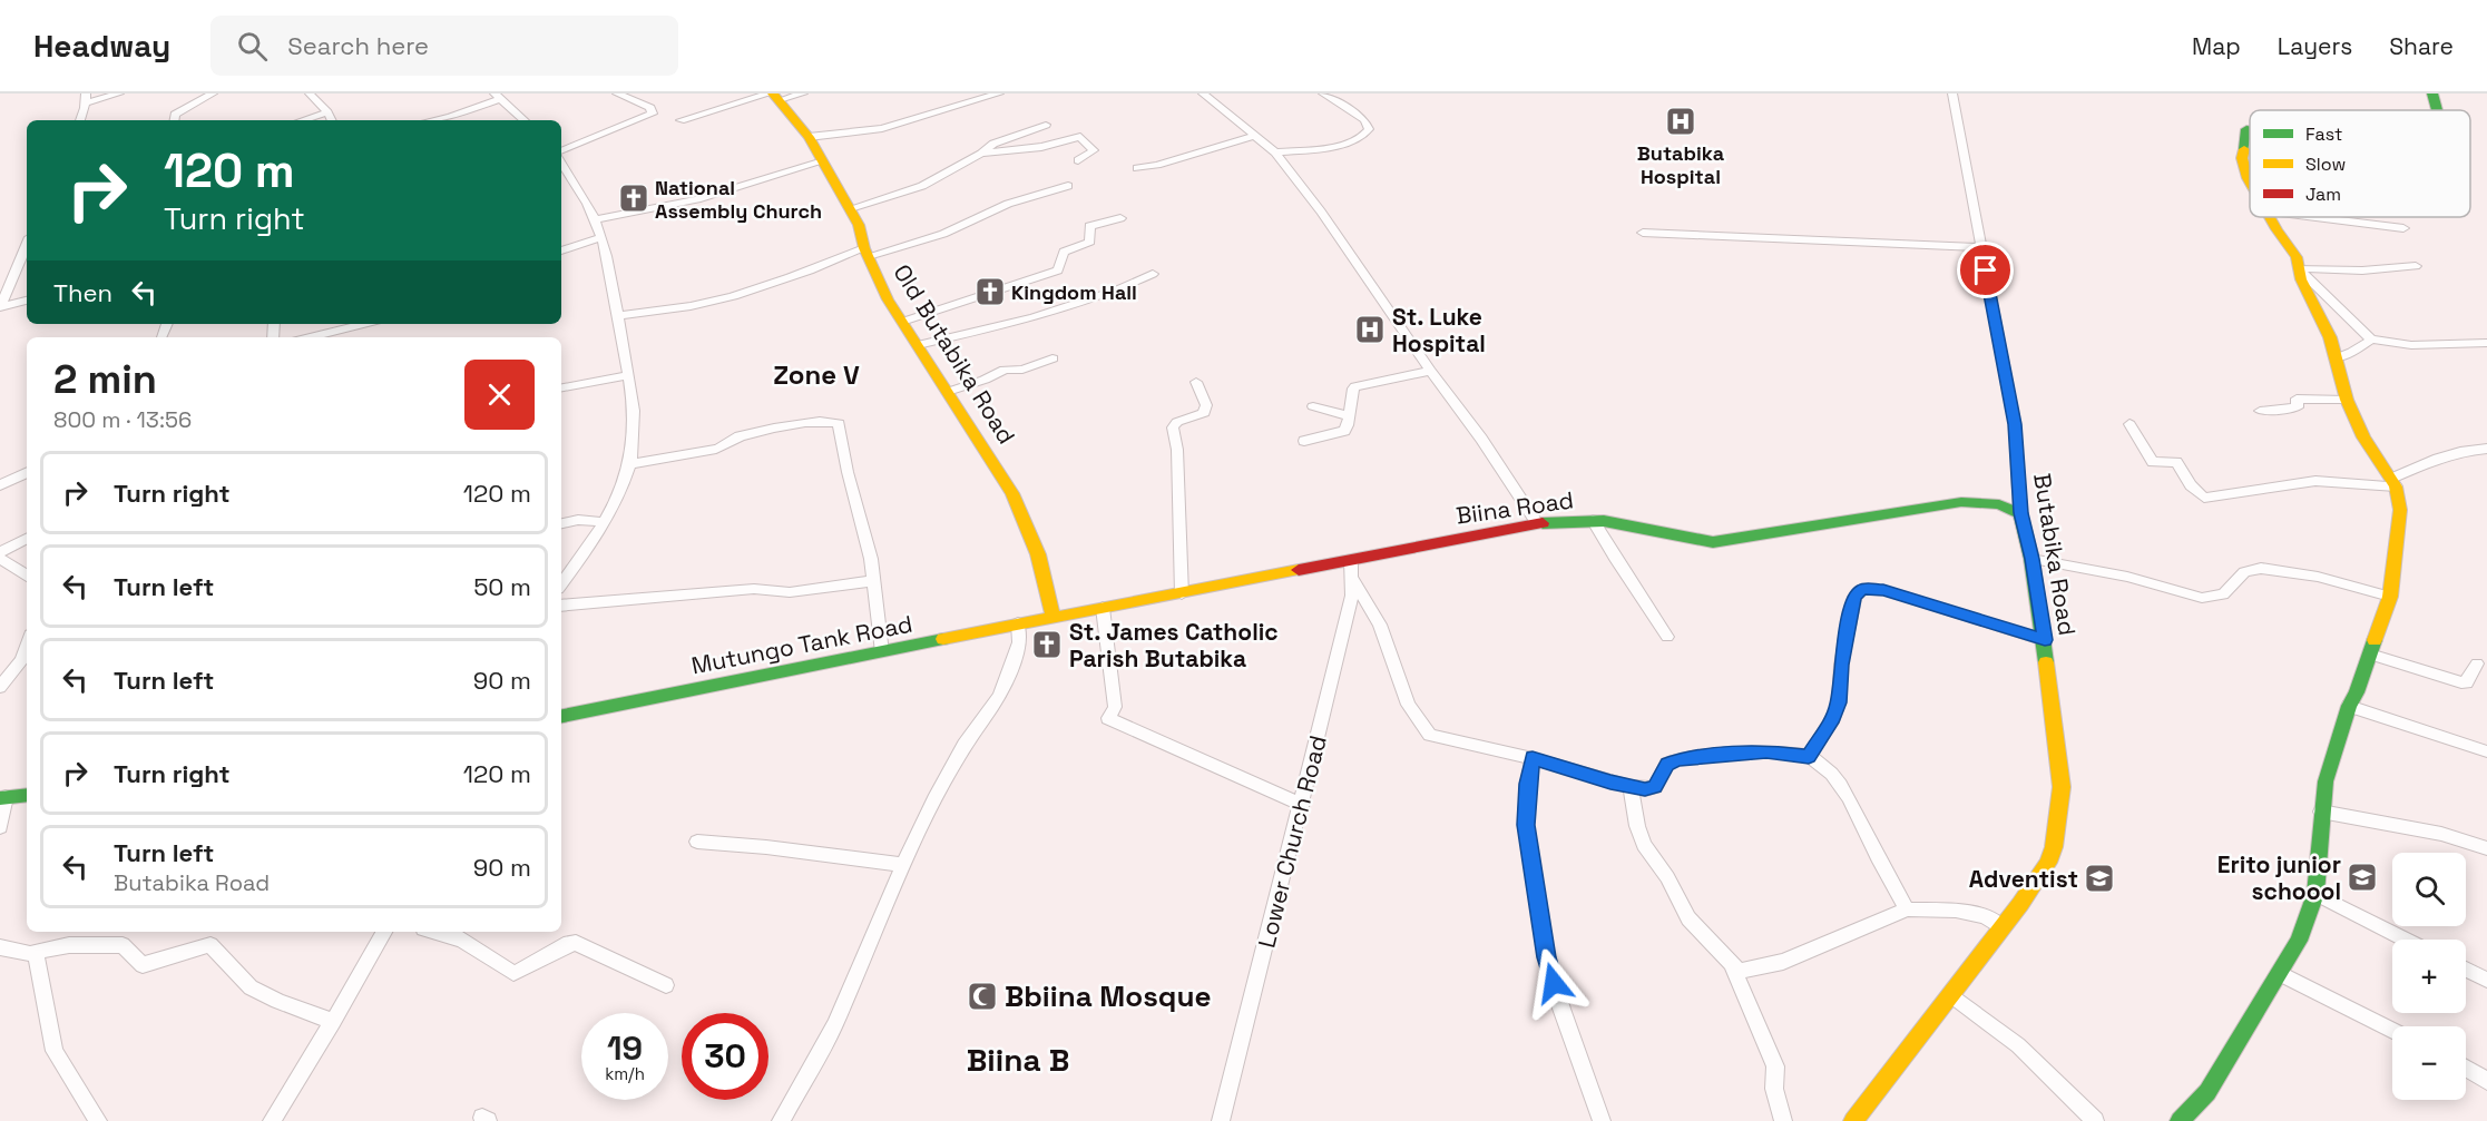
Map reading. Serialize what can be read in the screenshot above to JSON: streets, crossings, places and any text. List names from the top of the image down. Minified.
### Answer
{"streets":{"main road":["Old Butabika Road","Biina Road","Butabika Road","Mutungo Tank Road"],"street":["Lower Church Road"]},"crossings":[["Old Butabika Road","Biina Road"],["Old Butabika Road","Mutungo Tank Road"],["Biina Road","Butabika Road"],["Biina Road","Mutungo Tank Road"],["Biina Road","Lower Church Road"]],"districts":["Zone V","Biina B"],"places":{"hospital":["Butabika Hospital","St. Luke Hospital"],"church":["National Assembly Church","Kingdom Hall","St. James Catholic Parish Butabika"],"school or university":["Erito junior schoool","Adventist"],"mosque":["Bbiina Mosque"]},"legend":["Fast","Slow","Jam"],"page":{"header":"Headway","search":"Search here","nav":["Map","Layers","Share"],"turn":["120 m","Turn right"],"then":"Then","heading":["2 min","800 m · 13:56"],"list":[{"name":"Turn right","value":"120 m"},{"name":"Turn left","value":"50 m"},{"name":"Turn left","value":"90 m"},{"name":"Turn right","value":"120 m"},{"name":"Turn left","note":"Butabika Road","value":"90 m"}],"map_buttons":["+","−"],"speed":"19 km/h","limit":"30"}}
